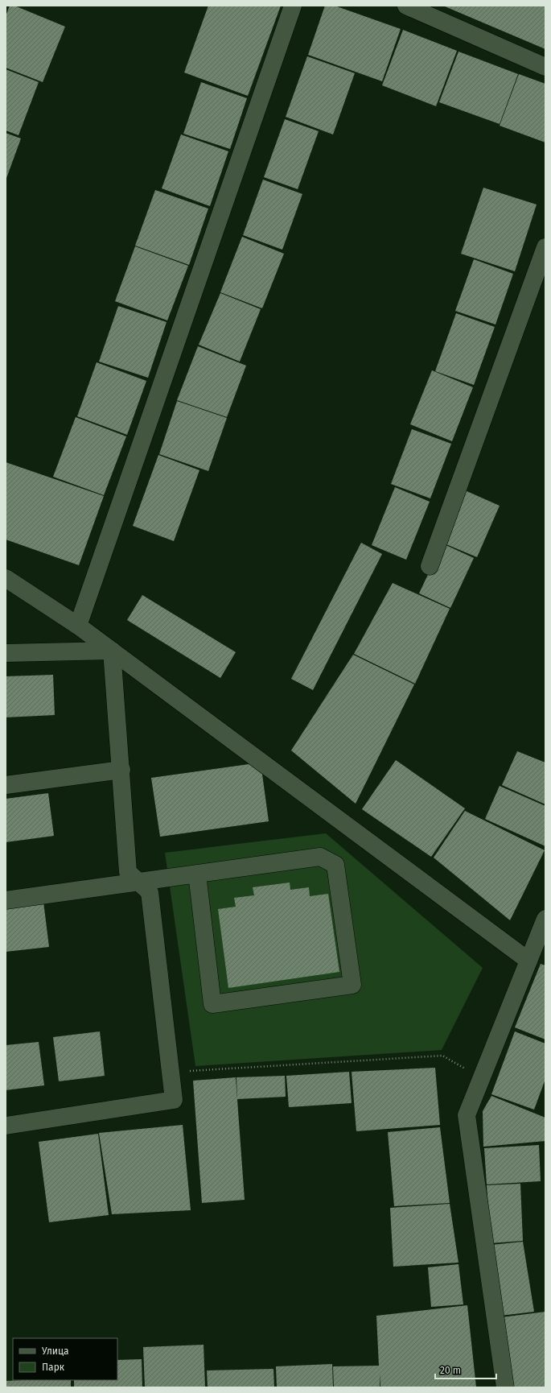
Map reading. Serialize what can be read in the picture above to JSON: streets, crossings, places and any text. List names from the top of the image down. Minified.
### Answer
{"legend":["Улица","Парк"],"scale_bar":"20 m"}
